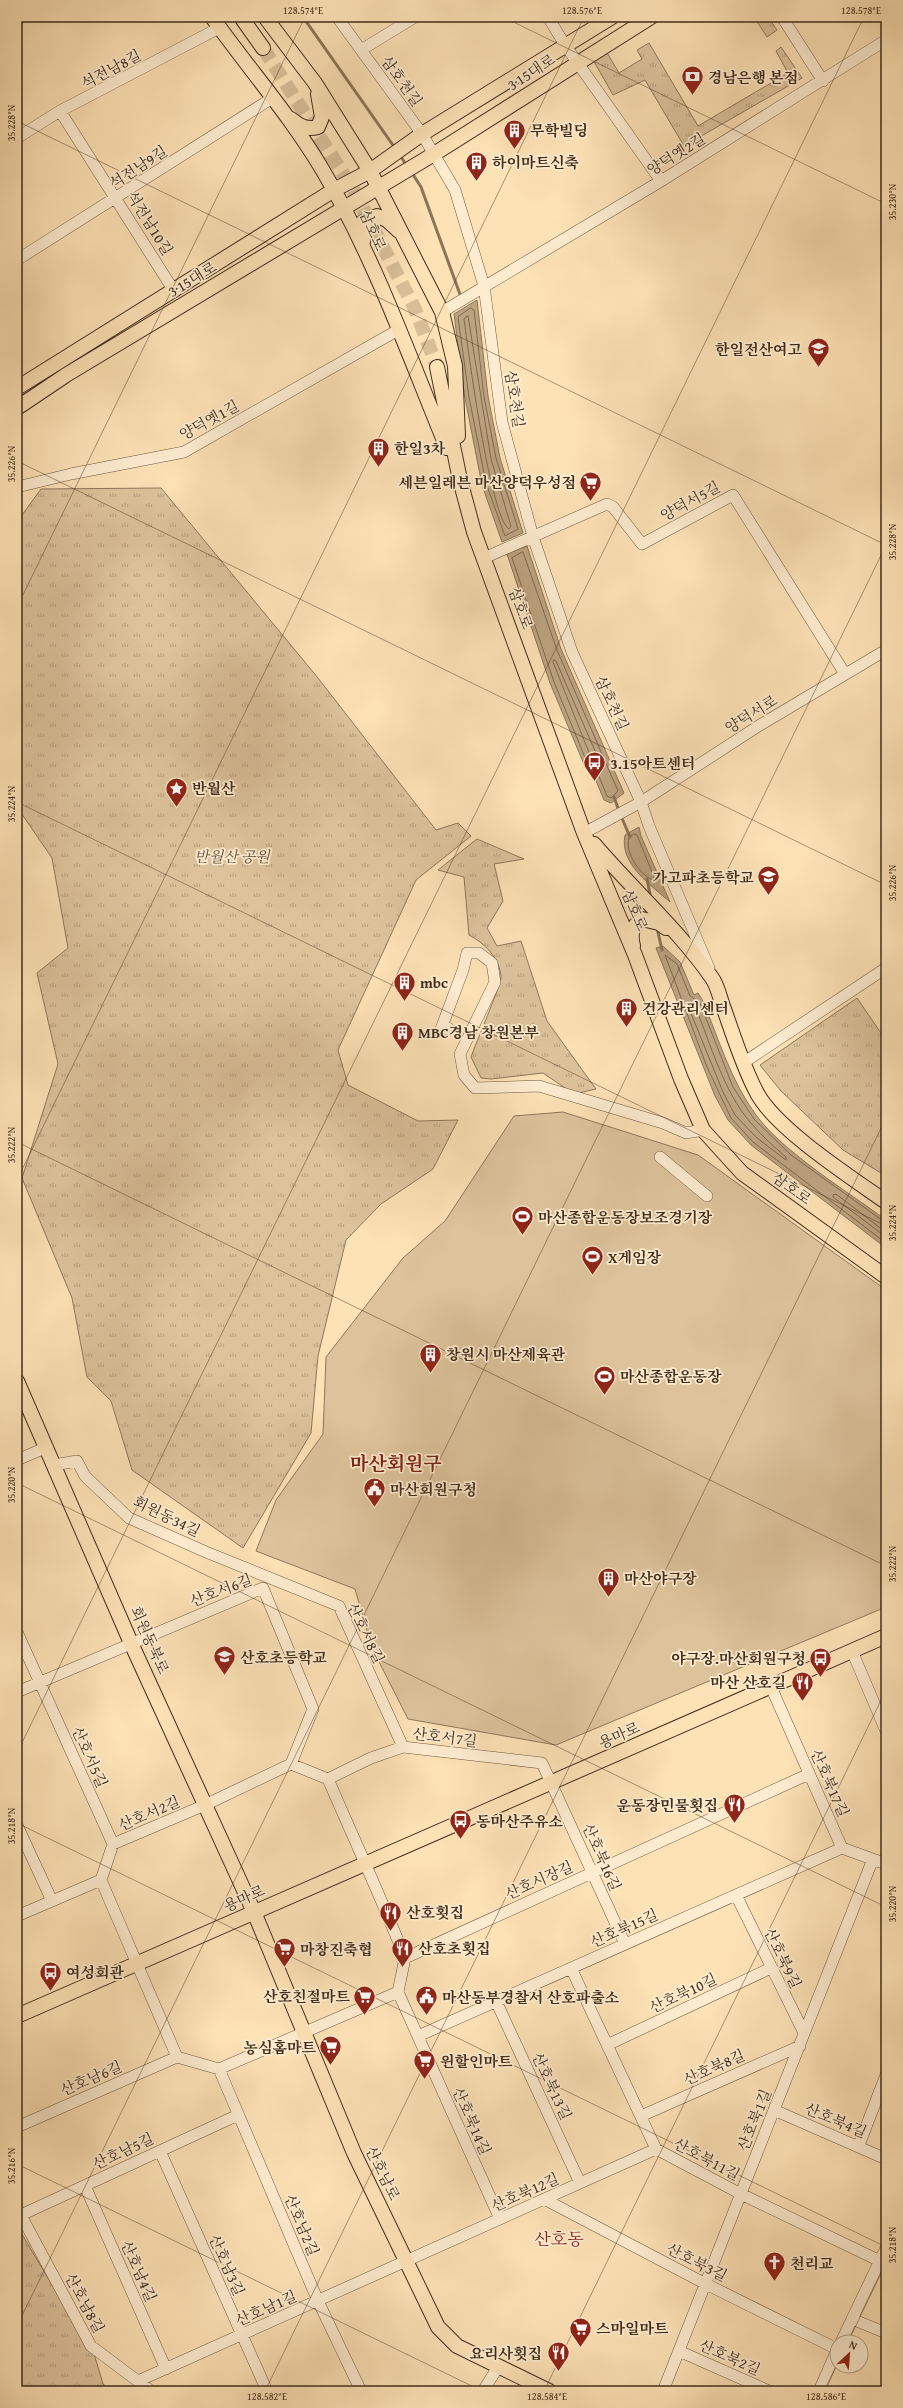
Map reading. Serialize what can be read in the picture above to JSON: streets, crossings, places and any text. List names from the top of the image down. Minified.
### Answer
{"streets":{"main road":["3·15대로","삼호로","회원동북로","용마로","산호남로"],"street":["석전남8길","삼호천길","양덕옛2길","석전남9길","석전남10길","양덕옛1길","양덕서5길","양덕서로","회원동34길","산호서6길","산호서8길","산호서7길","산호서5길","산호북17길","산호서2길","산호북16길","산호시장길","산호북15길","산호북9길","산호북10길","산호북8길","산호남6길","산호북13길","산호북1길","산호북4길","산호북14길","산호남5길","산호북11길","산호북12길","산호남2길","산호북3길","산호남3길","산호남4길","산호남8길","산호남1길","산호북2길"]},"crossings":[["석전남8길","석전남10길"],["석전남8길","삼호로"],["3·15대로","삼호천길"],["3·15대로","석전남10길"],["3·15대로","삼호로"],["삼호천길","양덕옛2길"],["삼호천길","양덕서5길"],["삼호천길","양덕서로"],["양덕옛2길","삼호로"],["석전남9길","석전남10길"],["석전남9길","삼호로"],["삼호로","양덕옛1길"],["삼호로","양덕서로"],["양덕서5길","양덕서로"],["회원동34길","산호서8길"],["회원동34길","회원동북로"],["산호서6길","회원동북로"],["산호서6길","산호서5길"],["산호서8길","산호서7길"],["회원동북로","용마로"],["회원동북로","산호서2길"],["회원동북로","산호남로"],["용마로","산호서7길"],["용마로","산호북17길"],["용마로","산호북16길"],["용마로","산호남로"],["산호서7길","산호북16길"],["산호서5길","산호서2길"],["산호북17길","산호시장길"],["산호북17길","산호북15길"],["산호북16길","산호시장길"],["산호북16길","산호북15길"],["산호북15길","산호북9길"],["산호북15길","산호북13길"],["산호북15길","산호북14길"],["산호북15길","산호북11길"],["산호북9길","산호북10길"],["산호북9길","산호북1길"],["산호북10길","산호북11길"],["산호북8길","산호북1길"],["산호북8길","산호북11길"],["산호북13길","산호북12길"],["산호북1길","산호북4길"],["산호북1길","산호북11길"],["산호북1길","산호북3길"],["산호북1길","산호북2길"],["산호북14길","산호북12길"],["산호남5길","산호남2길"],["산호남5길","산호남3길"],["산호남5길","산호남4길"],["산호남5길","산호남8길"],["산호북11길","산호북12길"],["산호남로","산호북12길"],["산호남로","산호남1길"],["산호북12길","산호북3길"],["산호북12길","산호남1길"],["산호남2길","산호남1길"],["산호남3길","산호남1길"],["산호남4길","산호남1길"],["산호남8길","산호남1길"]],"districts":["마산회원구","산호동"],"parks":["반월산 공원"],"places":{"bank":["경남은행 본점"],"building":["무학빌딩","하이마트신축","한일3차","mbc","건강관리센터","MBC경남 창원본부","창원시 마산제육관","마산야구장"],"school or university":["한일전산여고","가고파초등학교","산호초등학교"],"supermarket":["세븐일레븐 마산양덕우성점","마창진축협","산호친절마트","농심홈마트","윈할인마트","스마일마트"],"bus stop":["3.15아트센터","야구장.마산회원구청","동마산주유소","여성회관"],"place":["반월산"],"sports":["마산종합운동장보조경기장","X게임장","마산종합운동장"],"public building":["마산회원구청","마산동부경찰서 산호파출소"],"restaurant":["마산 산호길","운동장민물횟집","산호횟집","산호초횟집","요리사횟집"],"church":["천리교"]},"north":"top right","coordinates":["128.574°E","128.576°E","128.578°E","35.228°N","35.230°N","35.226°N","35.224°N","35.222°N","35.220°N","35.218°N","35.216°N","128.582°E","128.584°E","128.586°E"]}
